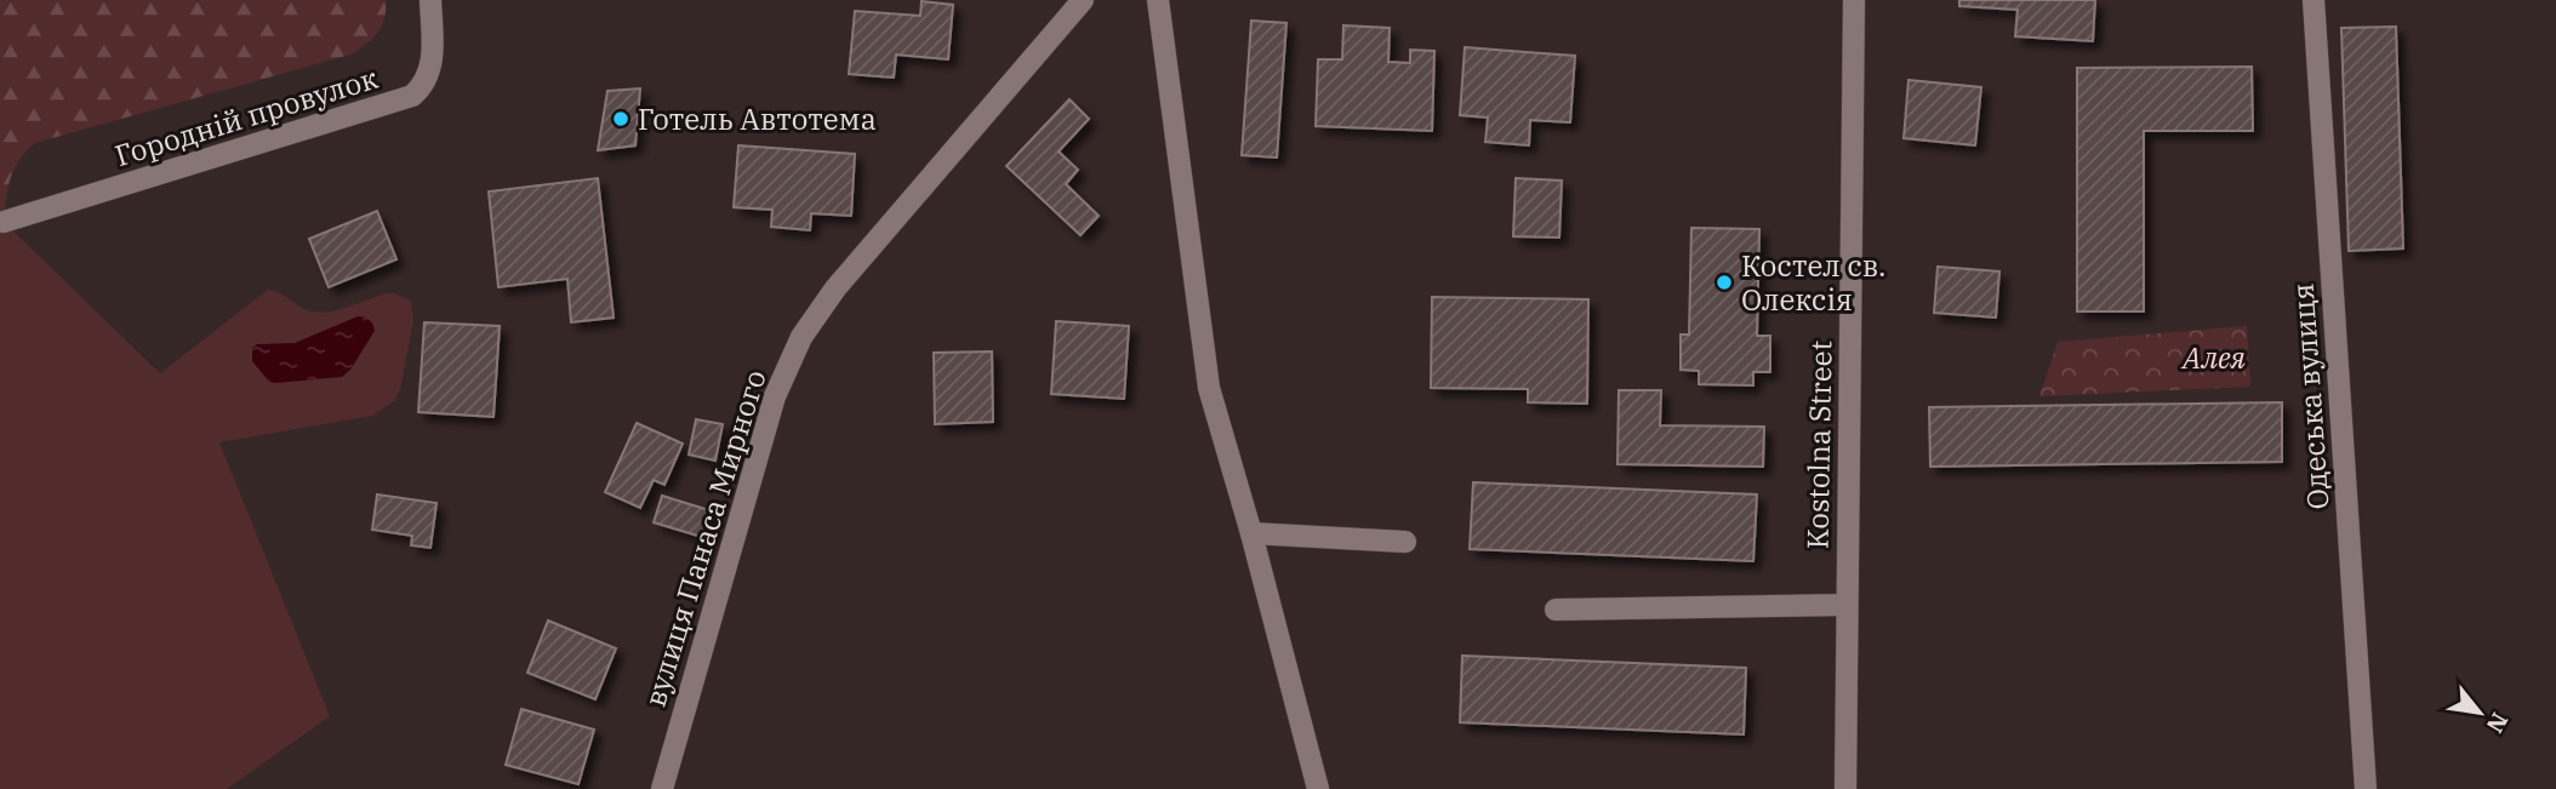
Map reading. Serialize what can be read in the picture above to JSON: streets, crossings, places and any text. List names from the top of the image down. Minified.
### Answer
{"streets":{"street":["Городній провулок","Одеська вулиця","Kostolna Street","вулиця Панаса Мирного"]},"parks":["Алея"],"places":["Готель Автотема","Костел св. Олексія"],"north":"bottom right"}
